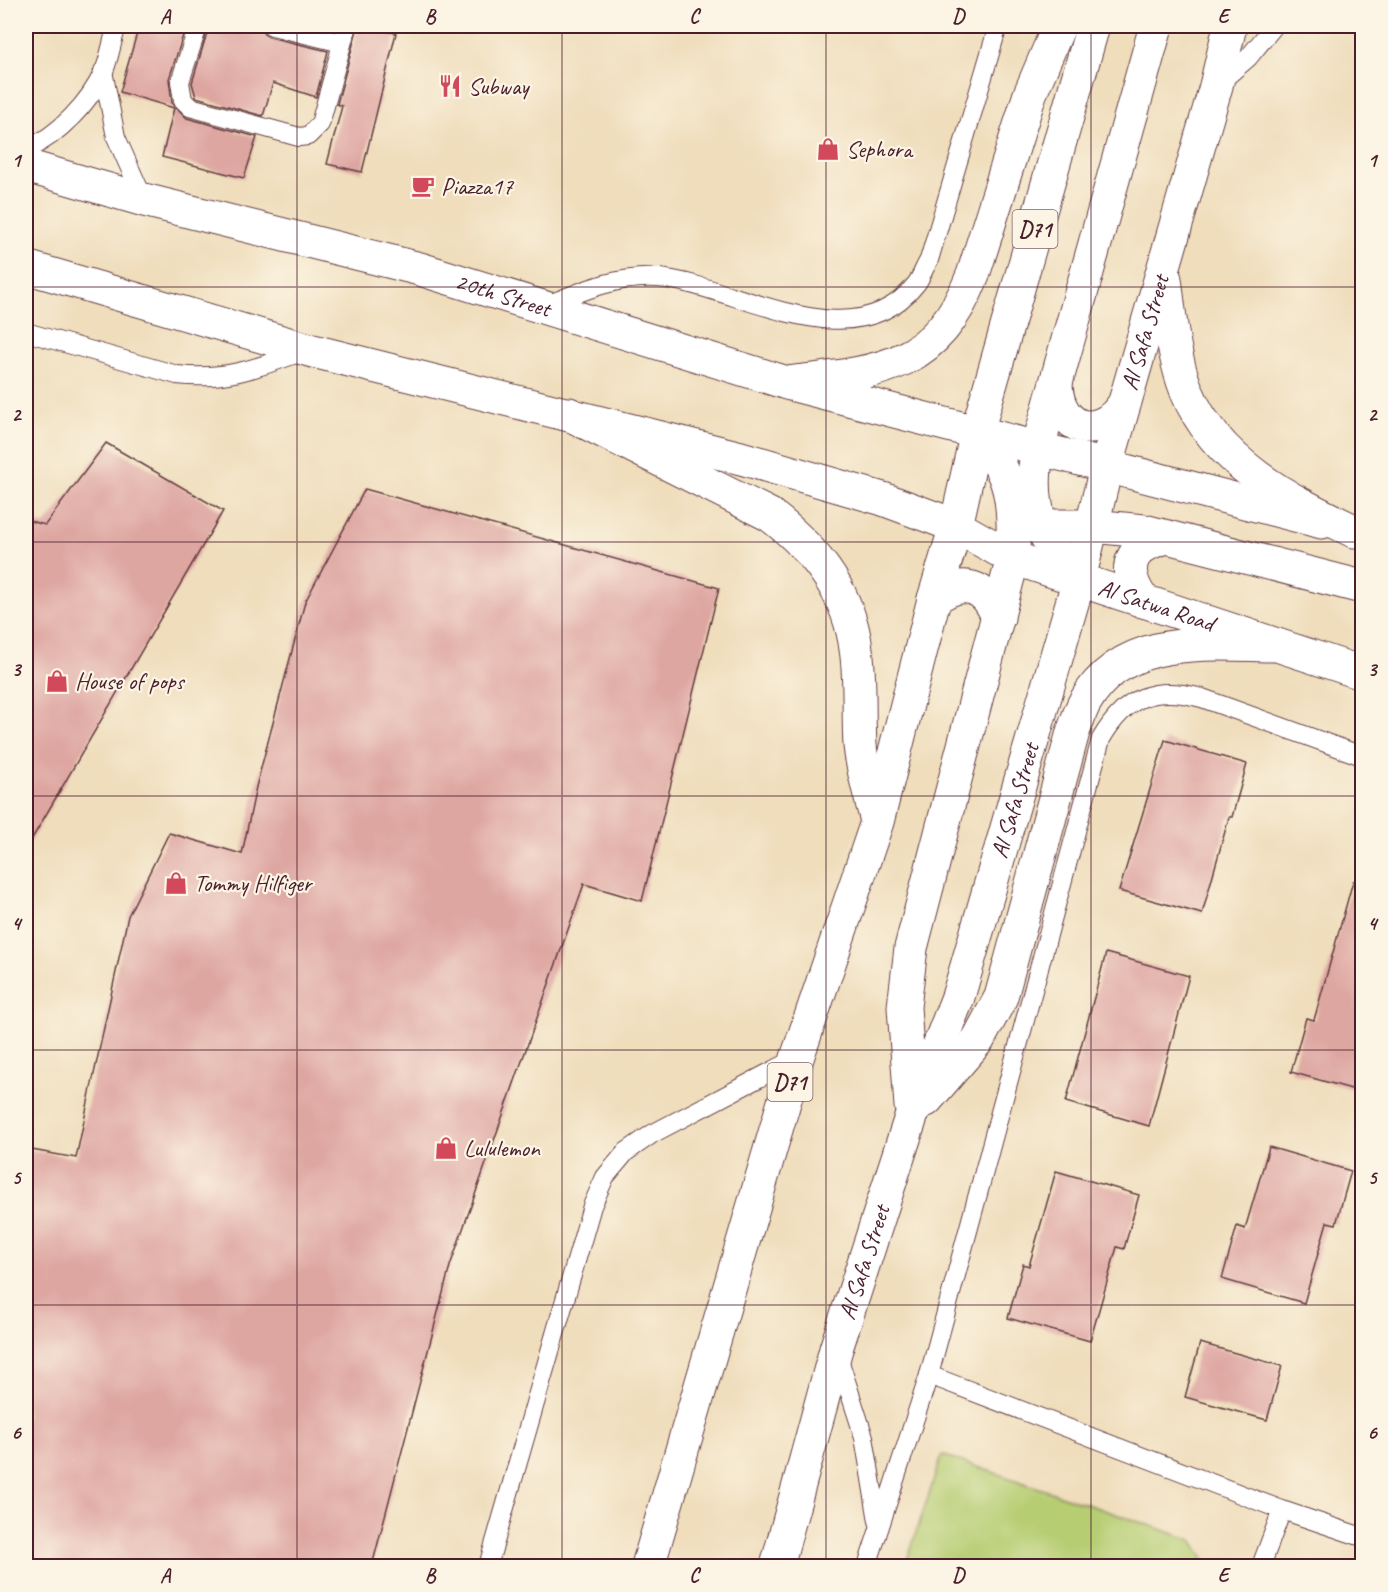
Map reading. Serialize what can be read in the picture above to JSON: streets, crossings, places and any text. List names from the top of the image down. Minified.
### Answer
{"streets":{"main road":["D71","20th Street","Al Safa Street","Al Satwa Road"]},"crossings":[["D71","20th Street"],["Al Safa Street","Al Satwa Road"]],"places":{"restaurant":["Subway"],"shop":["Sephora","House of pops","Tommy Hilfiger","Lululemon"],"cafe":["Piazza17"]},"grid":{"columns":["A","B","C","D","E"],"rows":["1","2","3","4","5","6"]}}
